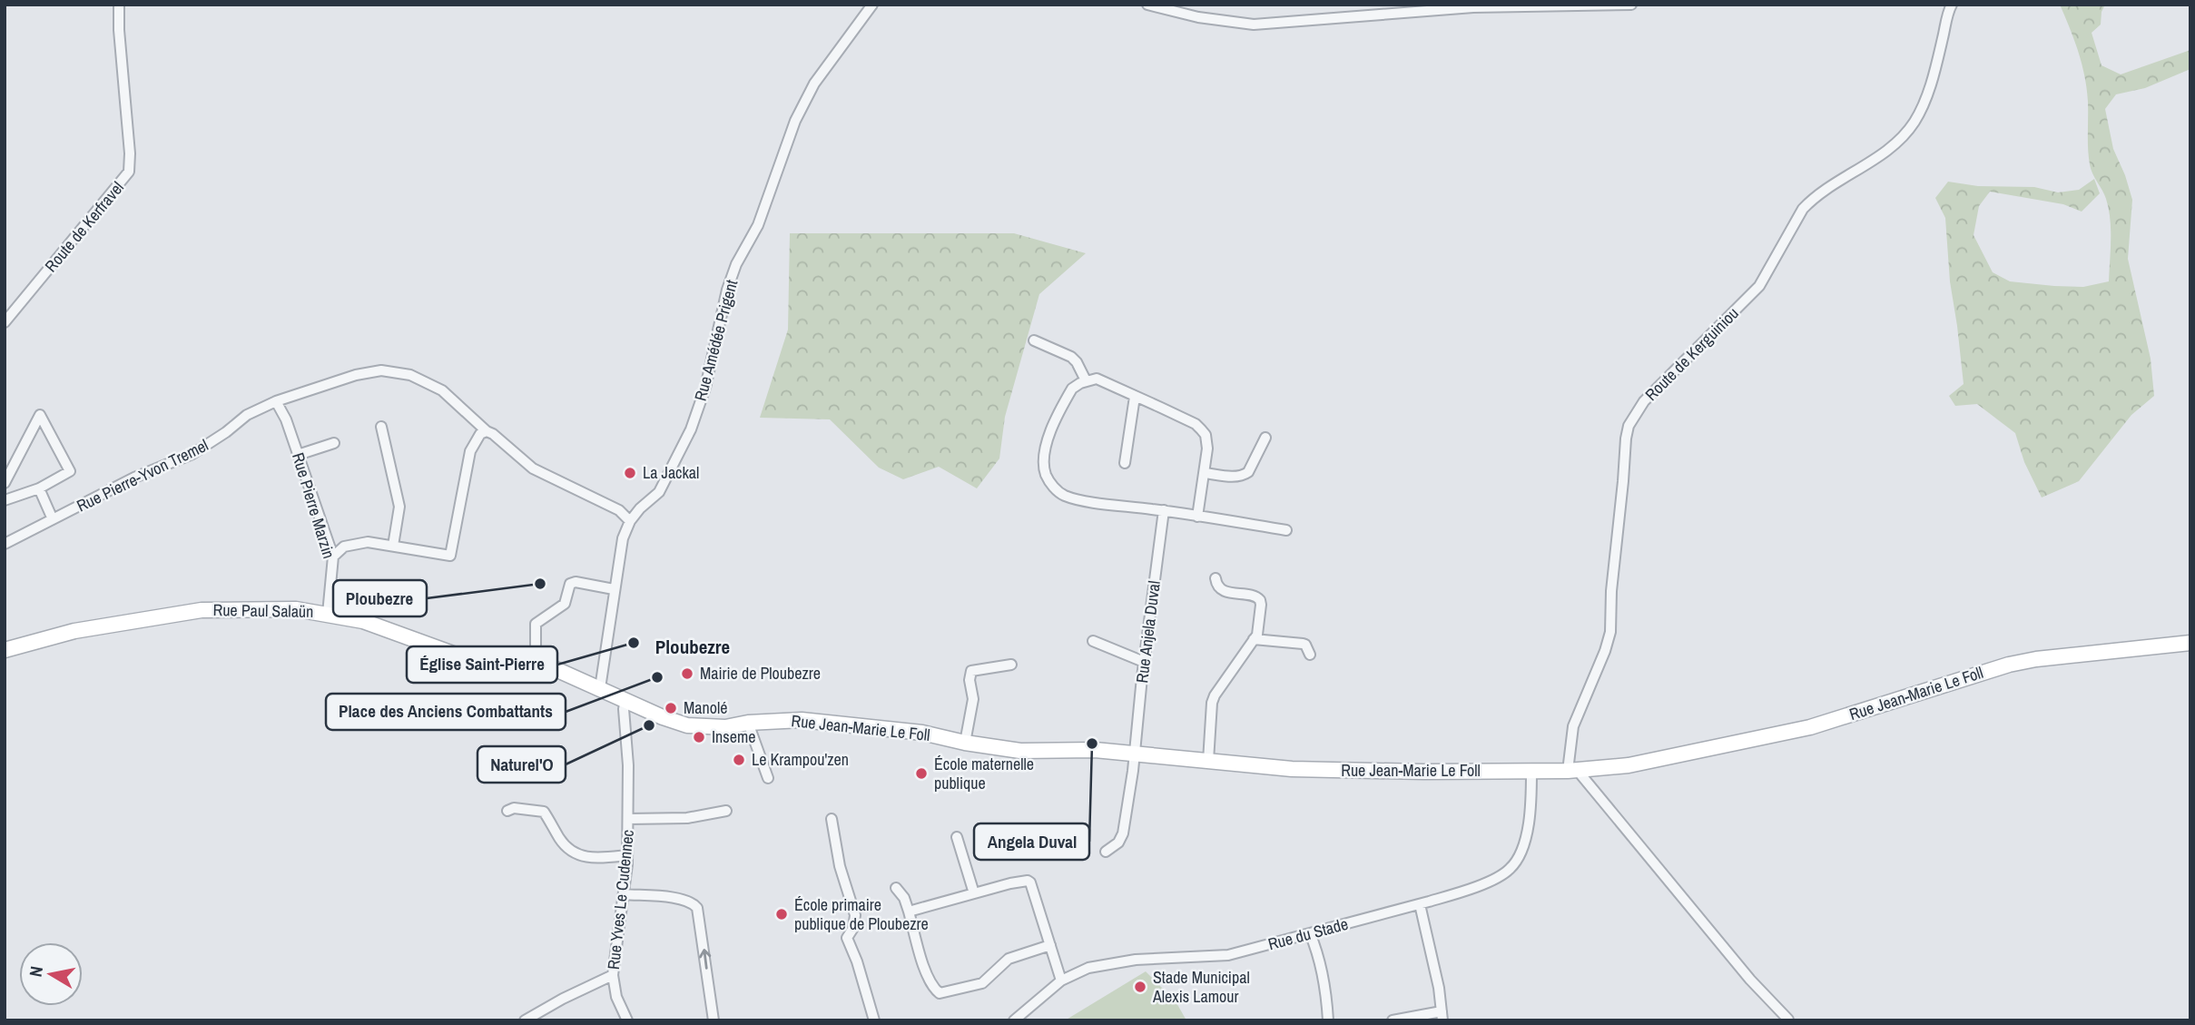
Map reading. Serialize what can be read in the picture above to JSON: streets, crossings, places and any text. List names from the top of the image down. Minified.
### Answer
{"streets":{"main road":["Rue Paul Salaün","Rue Jean-Marie Le Foll"],"street":["Route de Kerfravel","Rue Amédée Prigent","Route de Kerguiniou","Rue Pierre-Yvon Tremel","Rue Pierre Marzin","Rue Anjela Duval","Rue Yves Le Cudennec","Rue du Stade"]},"crossings":[["Rue Amédée Prigent","Rue Pierre-Yvon Tremel"],["Rue Amédée Prigent","Rue Paul Salaün"],["Route de Kerguiniou","Rue Jean-Marie Le Foll"],["Rue Pierre-Yvon Tremel","Rue Pierre Marzin"],["Rue Pierre Marzin","Rue Paul Salaün"],["Rue Paul Salaün","Rue Jean-Marie Le Foll"],["Rue Paul Salaün","Rue Yves Le Cudennec"],["Rue Anjela Duval","Rue Jean-Marie Le Foll"],["Rue Jean-Marie Le Foll","Rue Yves Le Cudennec"],["Rue Jean-Marie Le Foll","Rue du Stade"]],"districts":["Ploubezre"],"places":["La Jackal","Ploubezre","Église Saint-Pierre","Mairie de Ploubezre","Place des Anciens Combattants","Manolé","Naturel'O","Inseme","Angela Duval","Le Krampou'zen","École maternelle publique","École primaire publique de Ploubezre","Stade Municipal Alexis Lamour"],"north":"left"}
